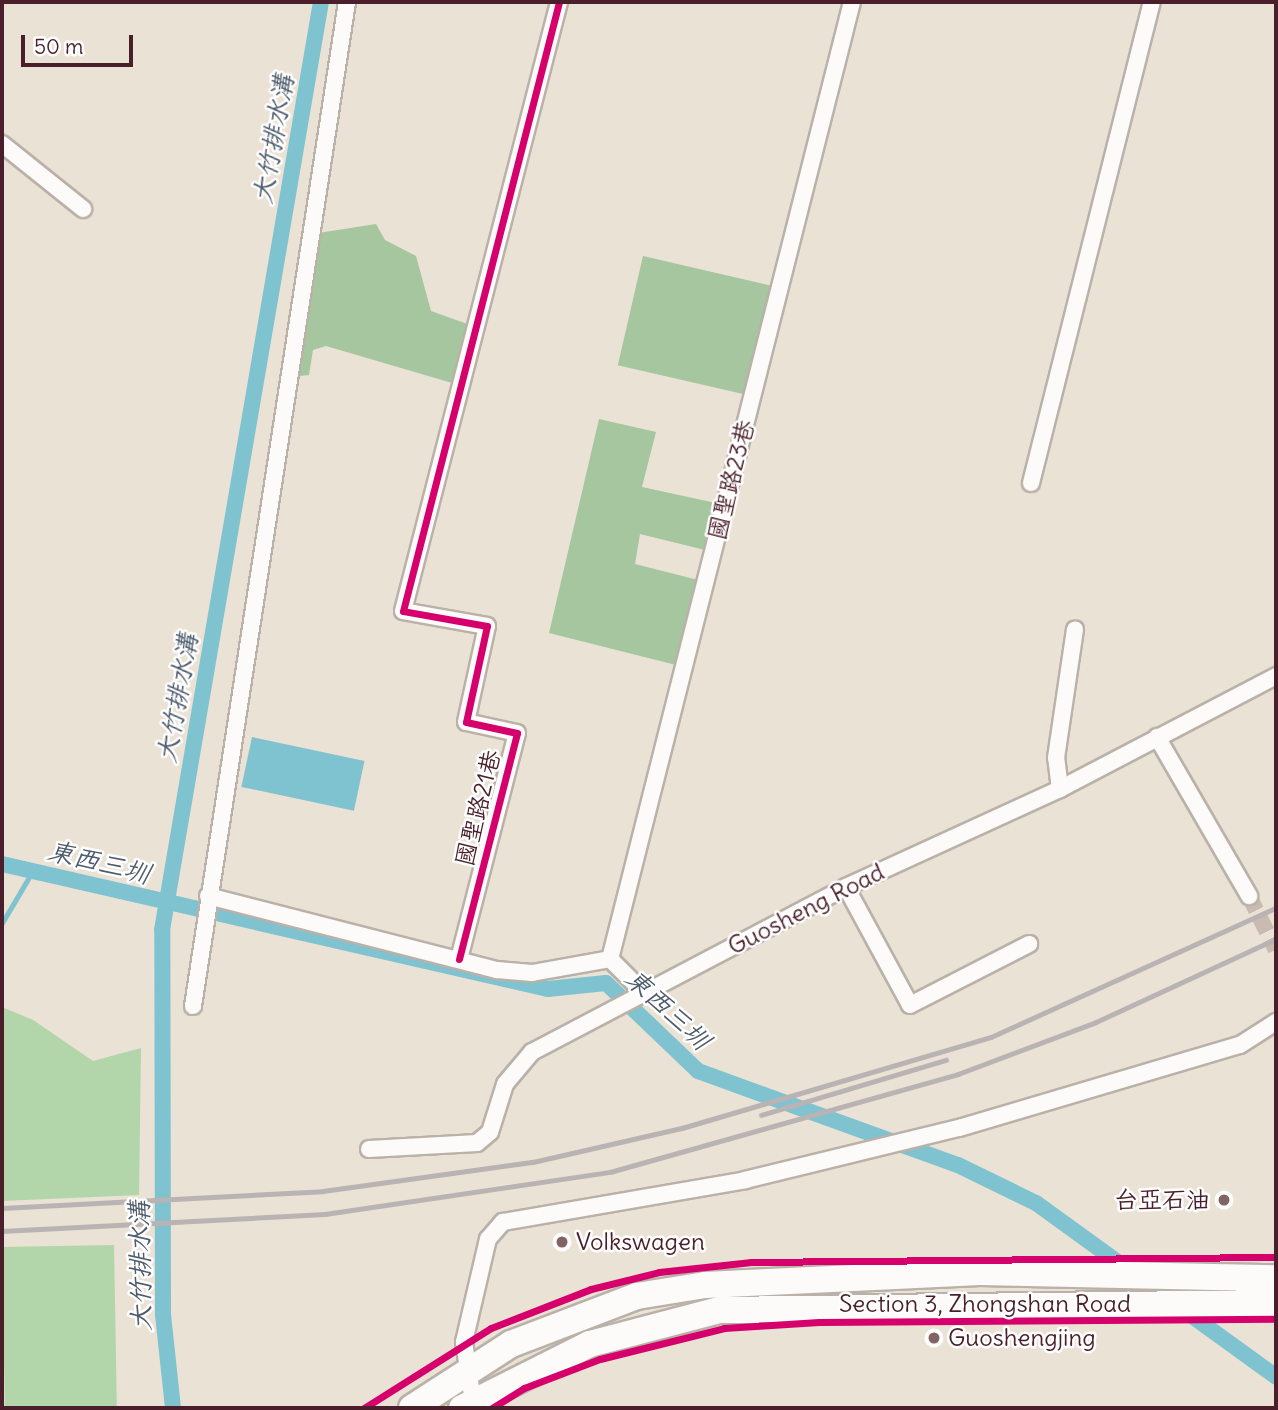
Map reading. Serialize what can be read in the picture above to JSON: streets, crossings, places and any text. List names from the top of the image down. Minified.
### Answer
{"streets":{"main road":["Section 3, Zhongshan Road"],"street":["國聖路23巷","國聖路21巷","Guosheng Road"]},"water":["大竹排水溝","東西三圳"],"places":["台亞石油","Volkswagen","Guoshengjing"],"scale_bar":"50 m"}
